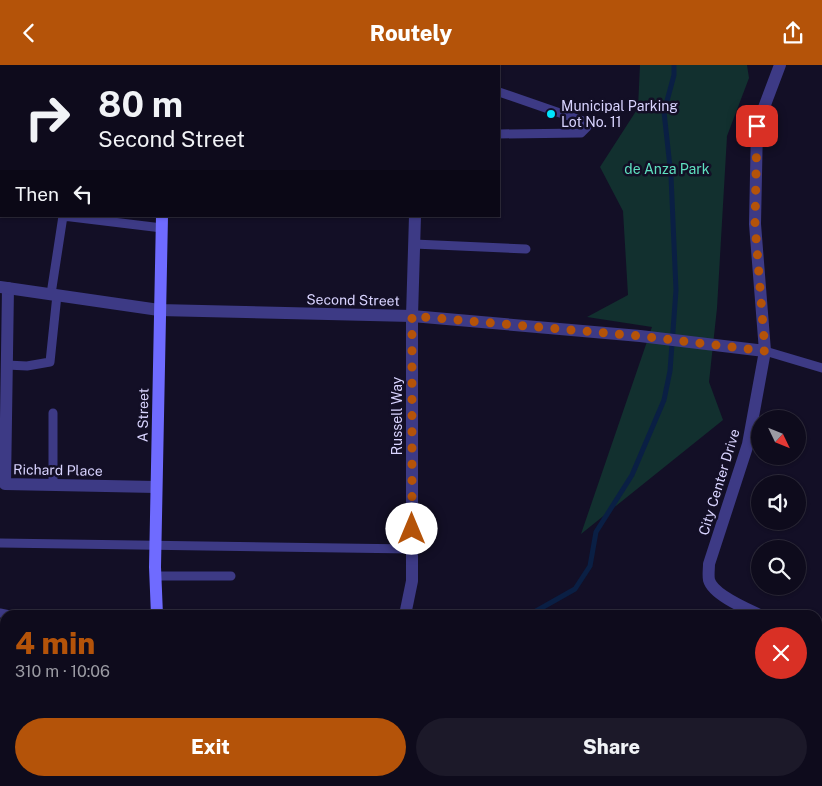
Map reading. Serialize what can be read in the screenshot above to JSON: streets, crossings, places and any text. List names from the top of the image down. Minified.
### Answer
{"streets":{"main road":["A Street"],"street":["Second Street","Russell Way","Richard Place","City Center Drive"]},"crossings":[["Second Street","A Street"],["Second Street","Russell Way"],["Second Street","Richard Place"],["Second Street","City Center Drive"],["A Street","Richard Place"]],"parks":["de Anza Park"],"places":["Municipal Parking Lot No. 11"],"north":"bottom right","page":{"header":"Routely","turn":["80 m","Second Street"],"then":"Then","heading":["4 min","310 m · 10:06"],"buttons":["Exit","Share"]}}
